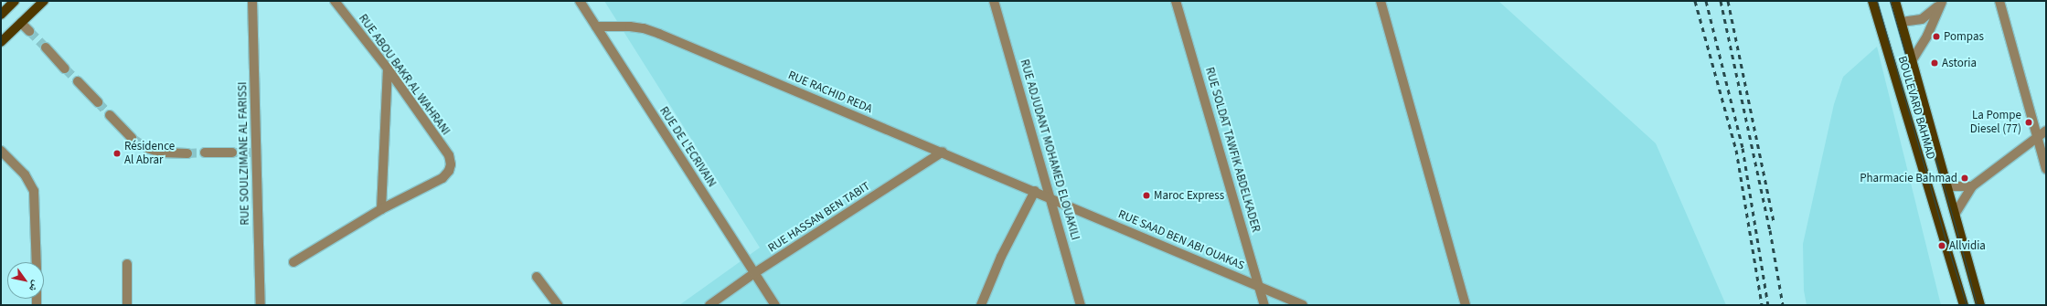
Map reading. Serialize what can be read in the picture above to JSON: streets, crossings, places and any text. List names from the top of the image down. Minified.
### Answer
{"streets":{"main road":["BOULEVARD BAHMAD"],"street":["RUE ABOU BAKR AL WAHRANI","RUE RACHID REDA","RUE DE L'ECRIVAIN","RUE ADJUDANT MOHAMED ELOUAKILI","RUE SOLDAT TAWFIK ABDELKADER","RUE SOULZIMANE AL FARISSI","RUE HASSAN BEN TABIT","RUE SAAD BEN ABI OUAKAS"]},"crossings":[["RUE RACHID REDA","RUE DE L'ECRIVAIN"],["RUE RACHID REDA","RUE ADJUDANT MOHAMED ELOUAKILI"],["RUE RACHID REDA","RUE HASSAN BEN TABIT"],["RUE RACHID REDA","RUE SAAD BEN ABI OUAKAS"],["RUE DE L'ECRIVAIN","RUE HASSAN BEN TABIT"],["RUE ADJUDANT MOHAMED ELOUAKILI","RUE SAAD BEN ABI OUAKAS"],["RUE SOLDAT TAWFIK ABDELKADER","RUE SAAD BEN ABI OUAKAS"]],"places":["Pompas","Astoria","La Pompe Diesel (77)","Résidence Al Abrar","Pharmacie Bahmad","Maroc Express","Allvidia"],"north":"bottom right"}
